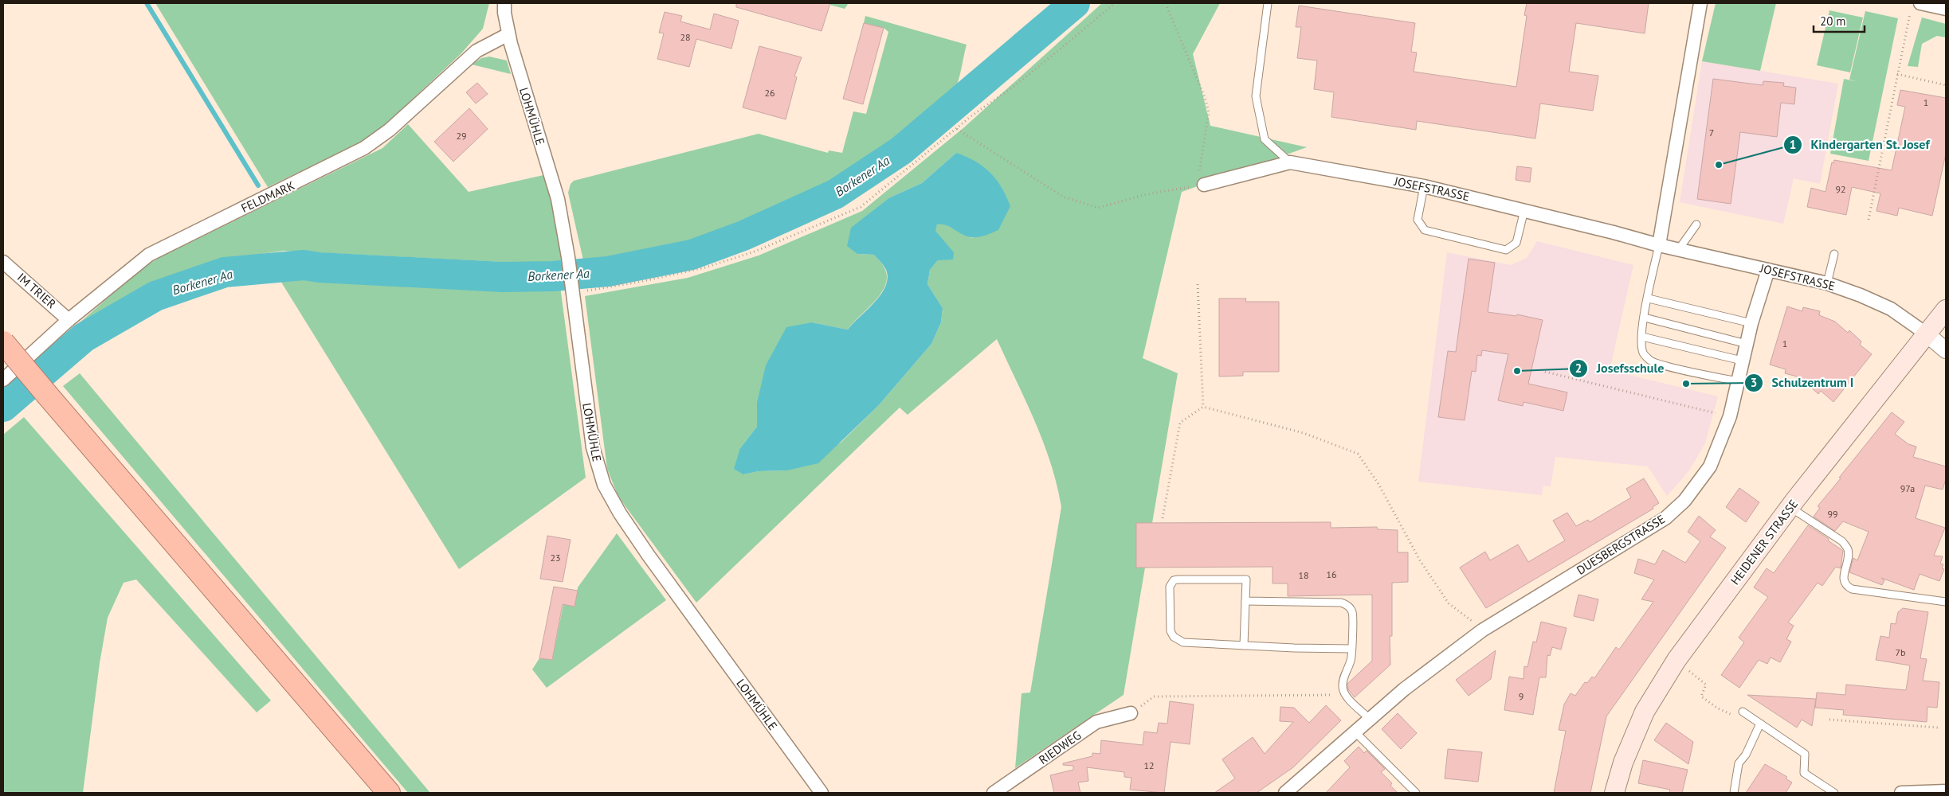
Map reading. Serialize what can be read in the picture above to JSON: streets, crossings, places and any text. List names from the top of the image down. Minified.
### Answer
{"streets":{"main road":["HEIDENER STRASSE"],"street":["LOHMÜHLE","JOSEFSTRASSE","FELDMARK","IM TRIER","DUESBERGSTRASSE","RIEDWEG"]},"crossings":[["LOHMÜHLE","FELDMARK"],["JOSEFSTRASSE","HEIDENER STRASSE"],["JOSEFSTRASSE","DUESBERGSTRASSE"],["FELDMARK","IM TRIER"]],"water":["Borkener Aa"],"places":["Kindergarten St. Josef","Josefsschule","Schulzentrum I"],"house_numbers":["28","26","1","7","29","92","1","97a","99","23","16","18","7b","9","12"],"scale_bar":"20 m"}
